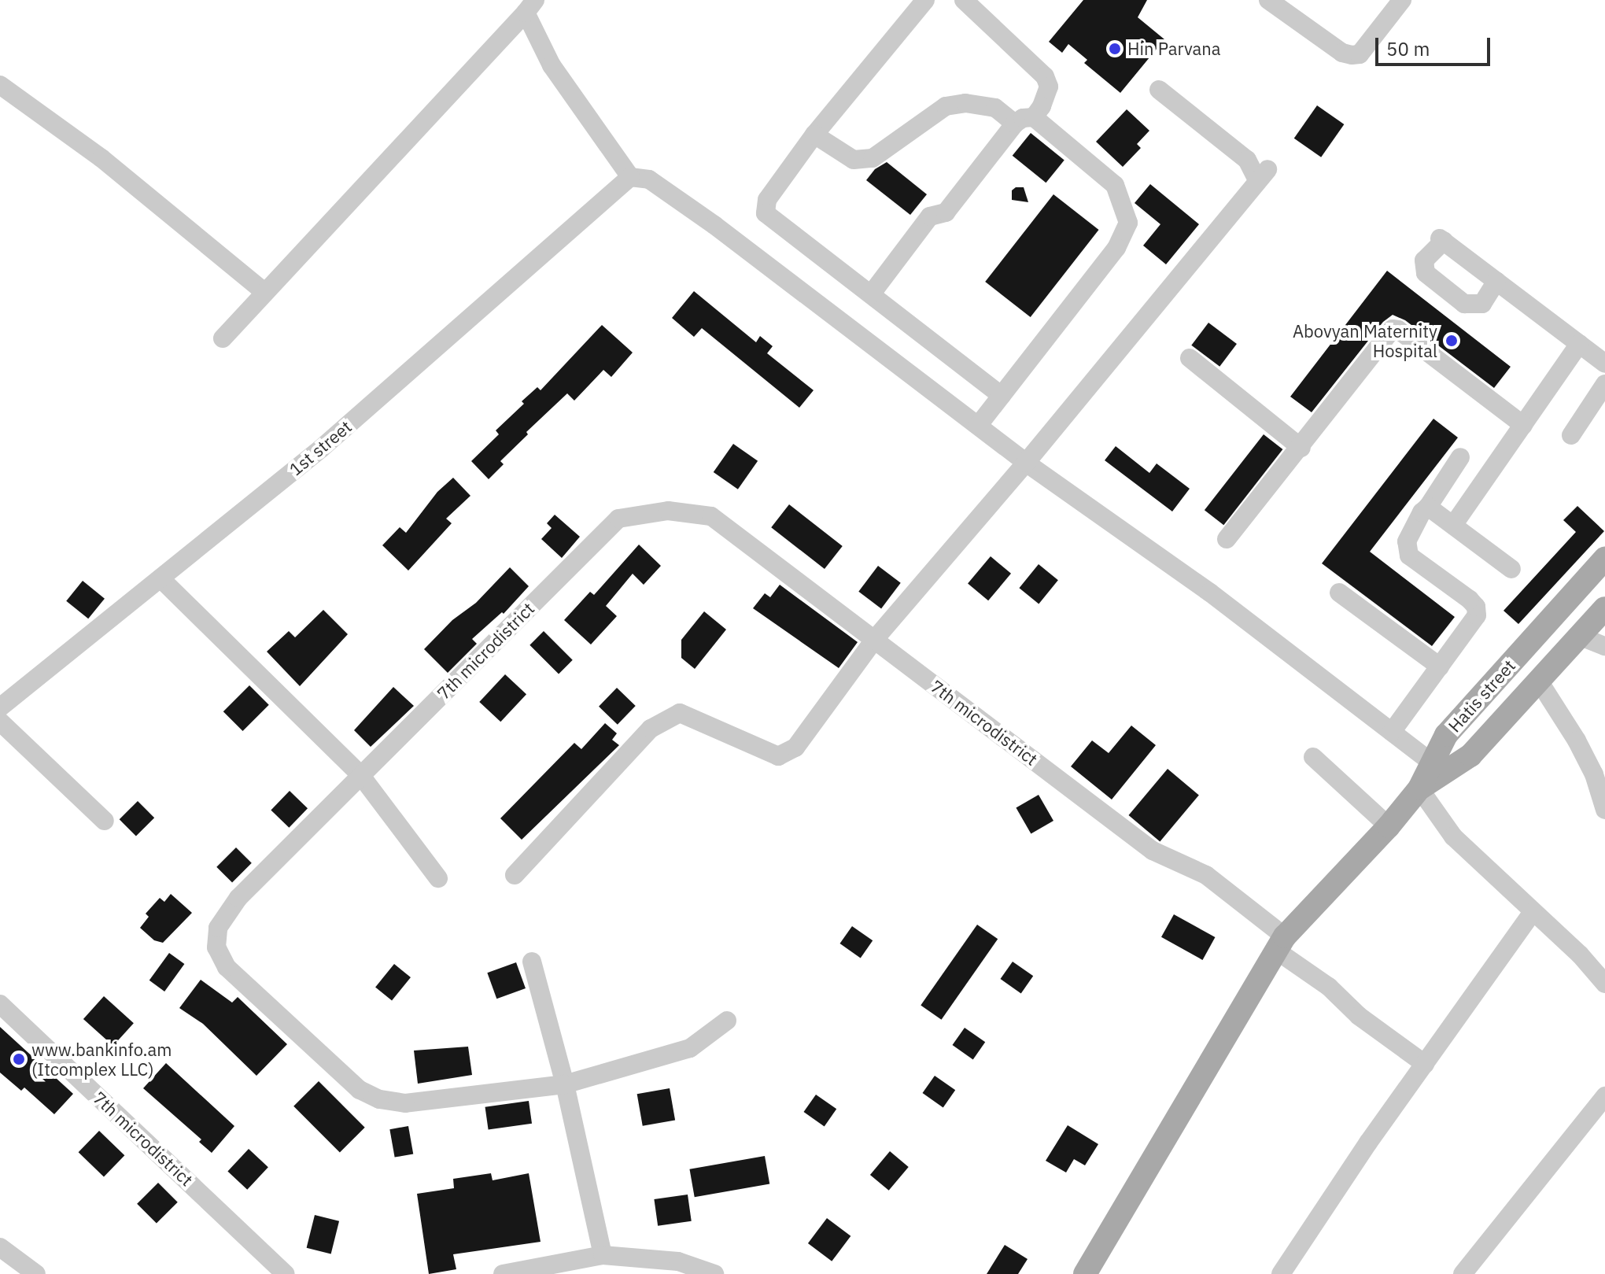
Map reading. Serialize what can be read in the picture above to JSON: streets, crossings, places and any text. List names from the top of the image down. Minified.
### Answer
{"streets":{"main road":["Hatis street"],"street":["1st street","7th microdistrict"]},"crossings":[["7th microdistrict","Hatis street"]],"places":["Hin Parvana","Abovyan Maternity Hospital","www.bankinfo.am (Itcomplex LLC)"],"scale_bar":"50 m"}
